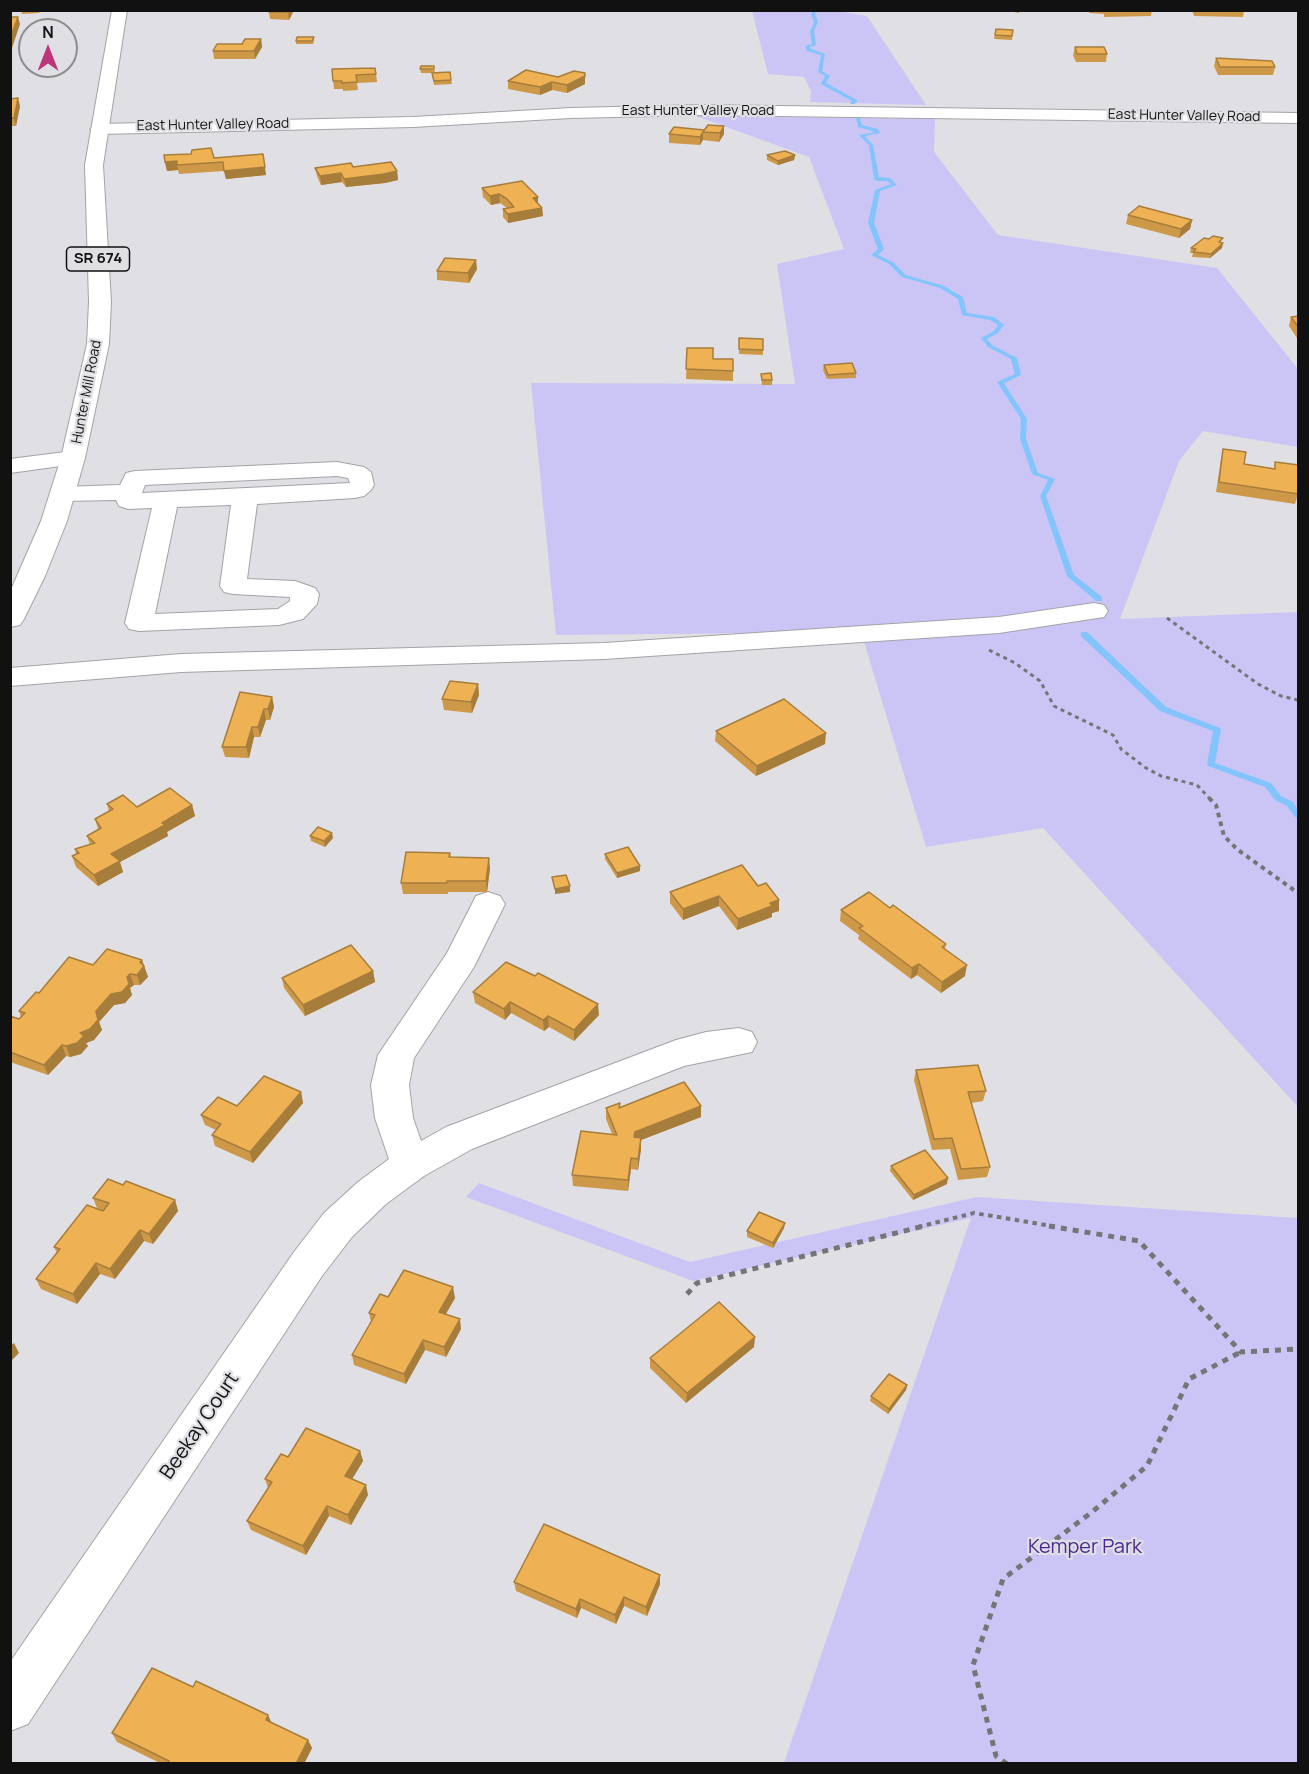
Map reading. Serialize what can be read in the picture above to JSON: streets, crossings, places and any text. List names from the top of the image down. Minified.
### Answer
{"streets":{"street":["East Hunter Valley Road","SR 674","Hunter Mill Road","Beekay Court"]},"crossings":[["East Hunter Valley Road","Hunter Mill Road"]],"parks":["Kemper Park"],"north":"top"}
